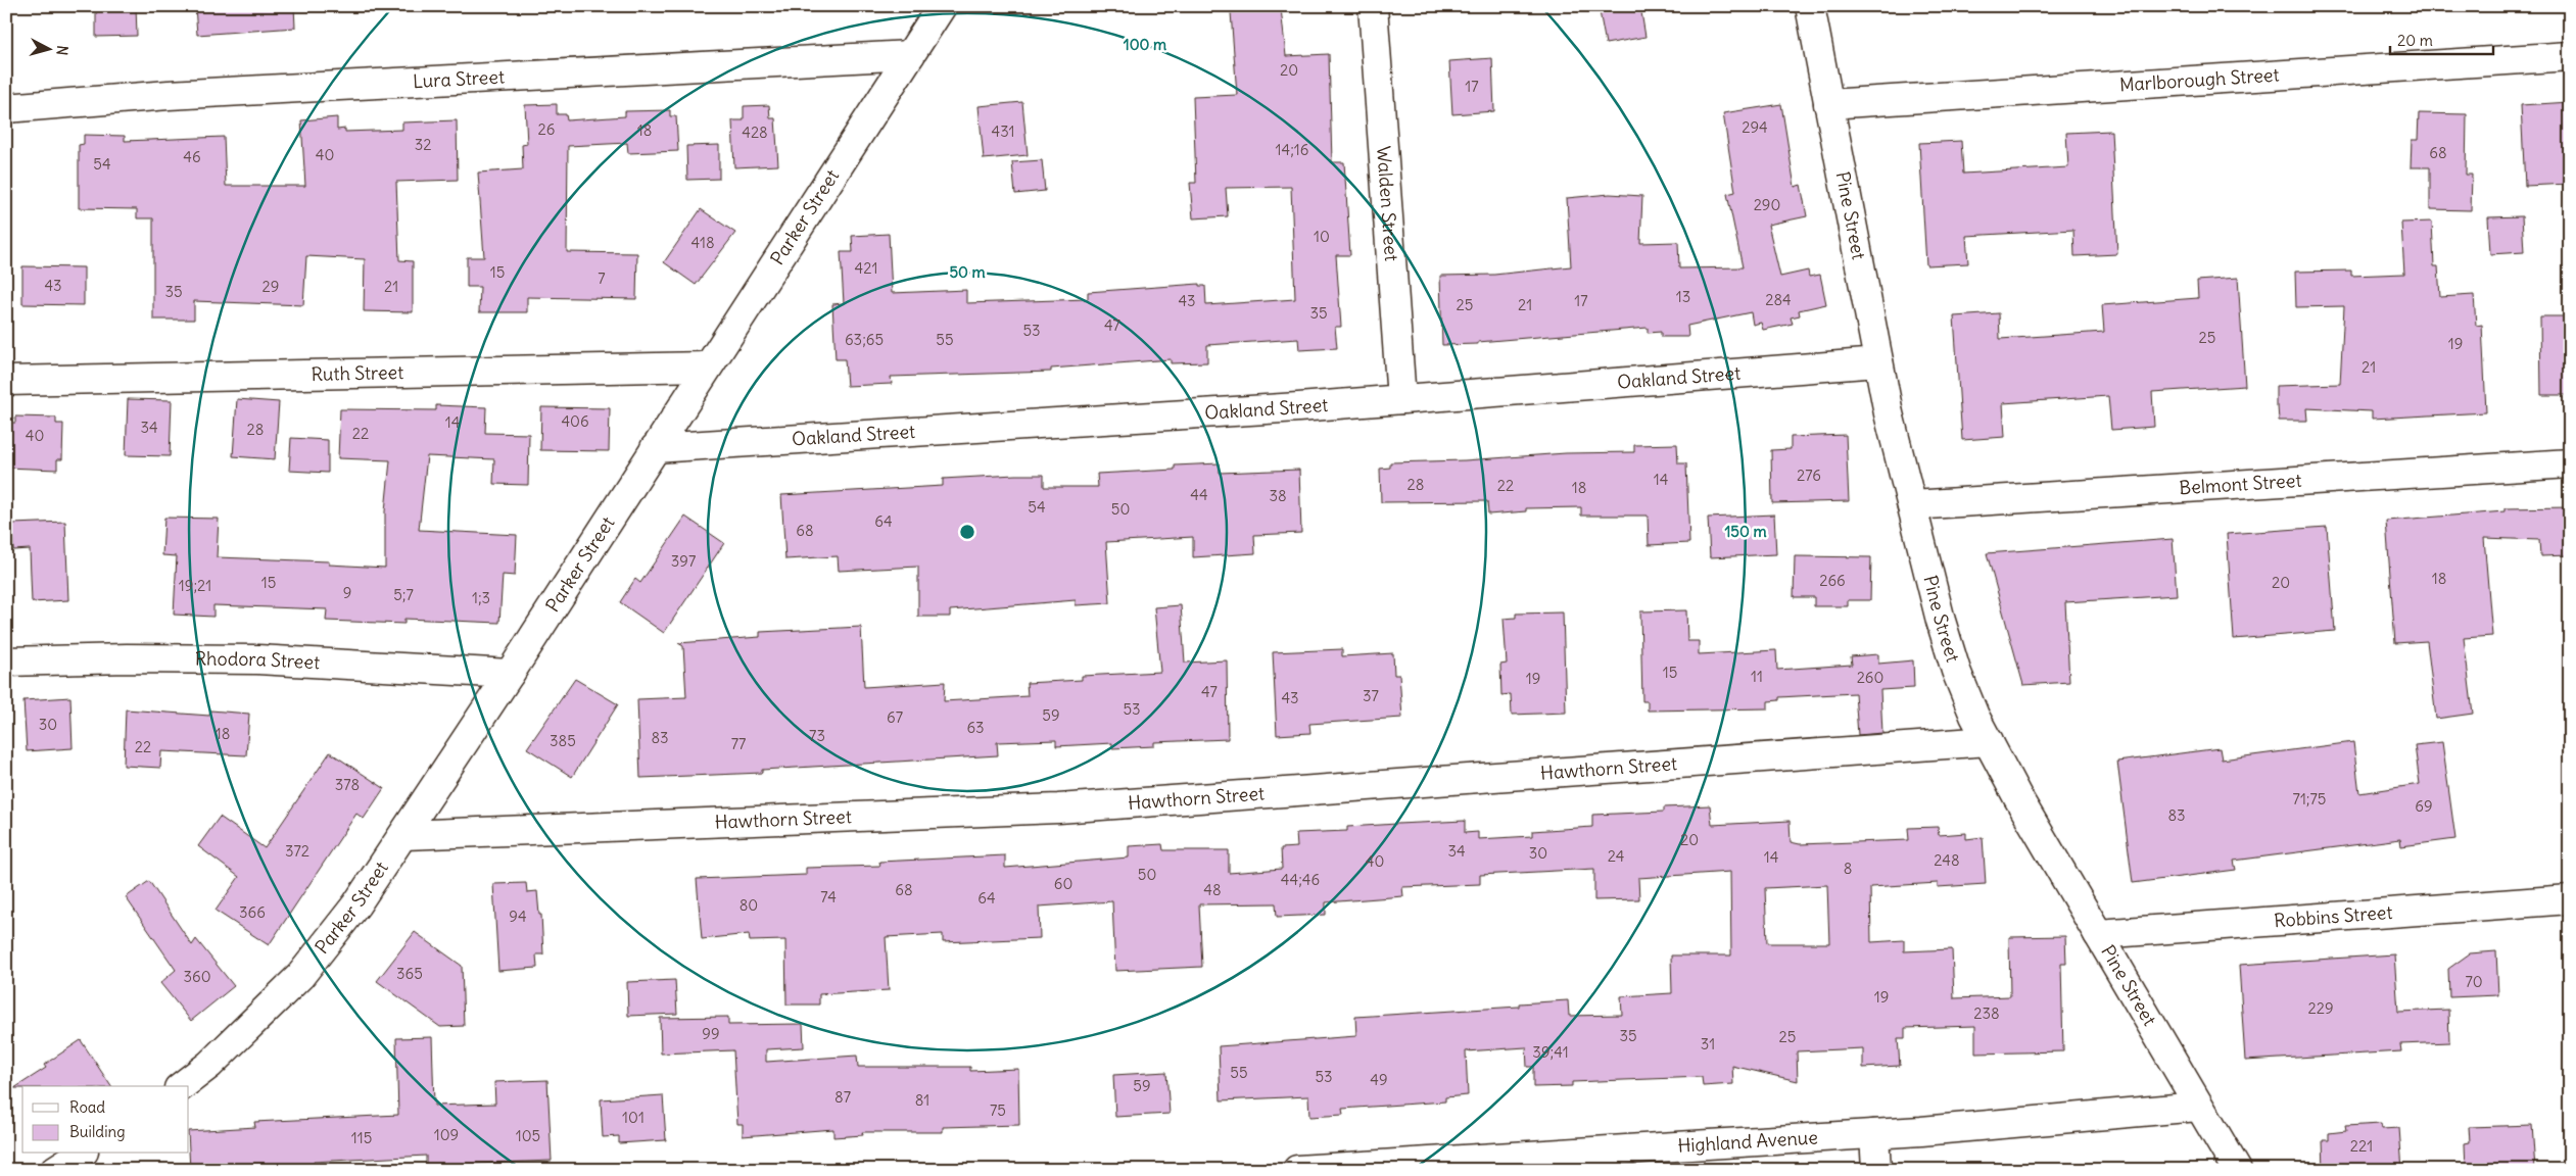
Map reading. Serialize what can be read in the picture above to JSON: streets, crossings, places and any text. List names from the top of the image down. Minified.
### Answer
{"streets":{"street":["Lura Street","Marlborough Street","Walden Street","Parker Street","Pine Street","Ruth Street","Oakland Street","Belmont Street","Rhodora Street","Hawthorn Street","Robbins Street","Highland Avenue"]},"crossings":[["Lura Street","Parker Street"],["Marlborough Street","Pine Street"],["Walden Street","Oakland Street"],["Parker Street","Ruth Street"],["Parker Street","Oakland Street"],["Parker Street","Rhodora Street"],["Parker Street","Hawthorn Street"],["Pine Street","Oakland Street"],["Pine Street","Belmont Street"],["Pine Street","Hawthorn Street"],["Pine Street","Robbins Street"],["Pine Street","Highland Avenue"]],"house_numbers":["20","17","294","26","18","431","428","32","14;16","68","40","46","54","290","10","418","421","15","7","43","29","21","35","13","284","43","17","25","21","35","47","53","25","63;65","55","19","21","406","14","34","28","22","40","276","14","28","22","18","44","38","54","50","64","68","397","18","266","15","20","19;21","9","5;7","1;3","15","11","260","19","47","37","43","53","59","67","30","63","18","73","83","385","77","22","378","71;75","69","83","20","372","34","30","24","14","248","40","8","50","44;46","60","68","48","74","64","80","366","94","365","360","70","19","229","238","99","35","25","31","39;41","55","53","49","59","87","81","75","101","109","105","115","221"],"legend":["Road","Building"],"scale_bar":"20 m","north":"right","rings":["100 m","50 m","150 m"]}
